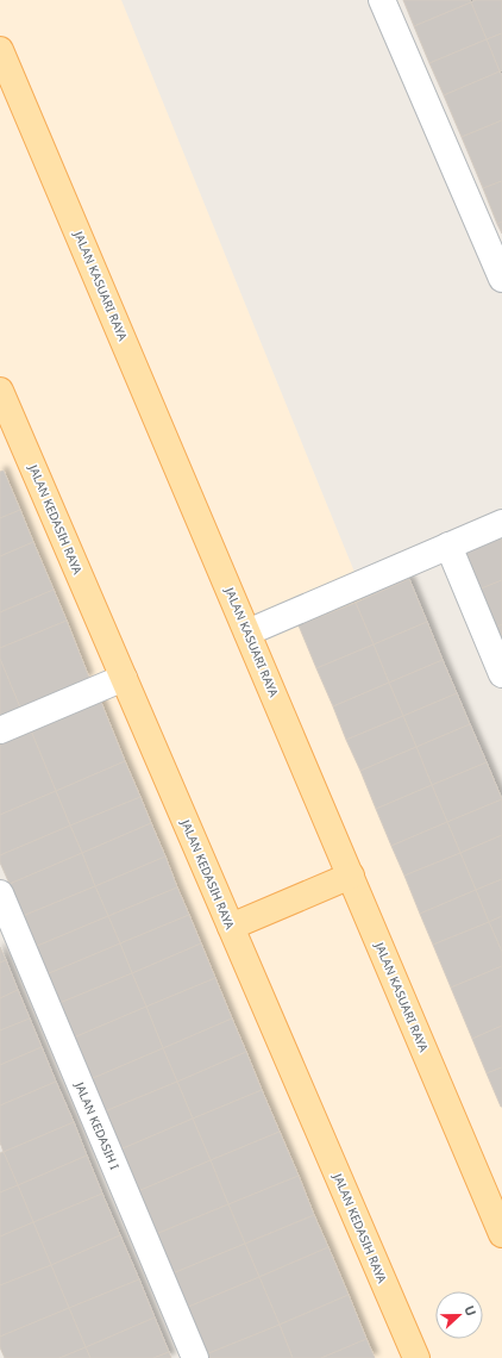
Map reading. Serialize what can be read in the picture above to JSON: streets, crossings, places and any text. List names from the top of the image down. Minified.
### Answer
{"streets":{"main road":["JALAN KASUARI RAYA","JALAN KEDASIH RAYA"],"street":["JALAN KEDASIH I"]},"north":"right"}
